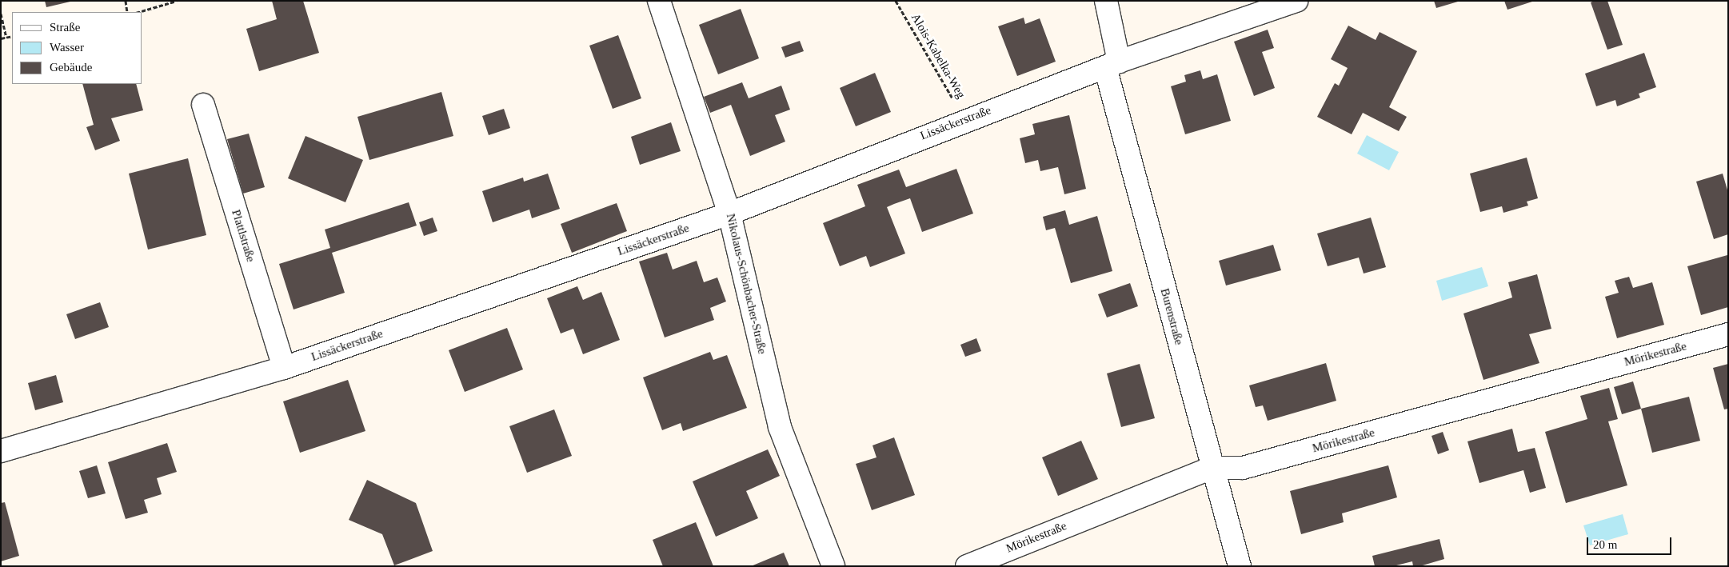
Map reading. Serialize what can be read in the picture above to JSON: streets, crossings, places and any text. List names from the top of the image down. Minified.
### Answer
{"streets":{"street":["Lissäckerstraße","Plattlstraße","Nikolaus-Schönbacher-Straße","Burenstraße","Mörikestraße"],"path":["Alois-Kabelka-Weg"]},"crossings":[["Alois-Kabelka-Weg","Lissäckerstraße"],["Lissäckerstraße","Plattlstraße"],["Lissäckerstraße","Nikolaus-Schönbacher-Straße"],["Lissäckerstraße","Burenstraße"],["Burenstraße","Mörikestraße"]],"legend":["Straße","Wasser","Gebäude"],"scale_bar":"20 m"}
